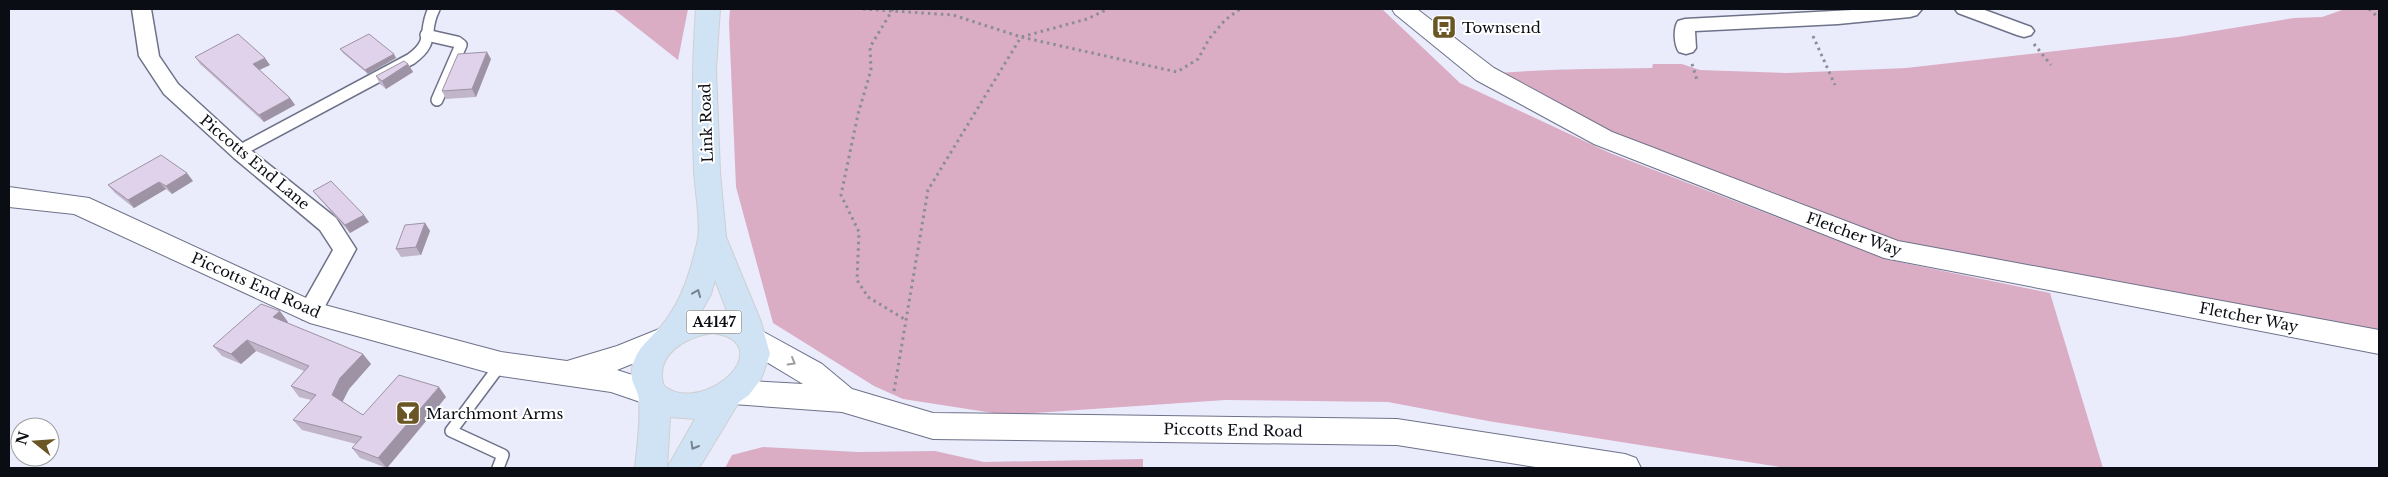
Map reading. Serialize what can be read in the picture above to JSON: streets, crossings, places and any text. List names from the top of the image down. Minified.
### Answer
{"streets":{"main road":["Link Road","A4147"],"street":["Piccotts End Lane","Fletcher Way","Piccotts End Road"]},"crossings":[["Link Road","Piccotts End Road"],["Piccotts End Lane","Piccotts End Road"]],"places":{"bus stop":["Townsend"],"bar":["Marchmont Arms"]},"north":"left"}
